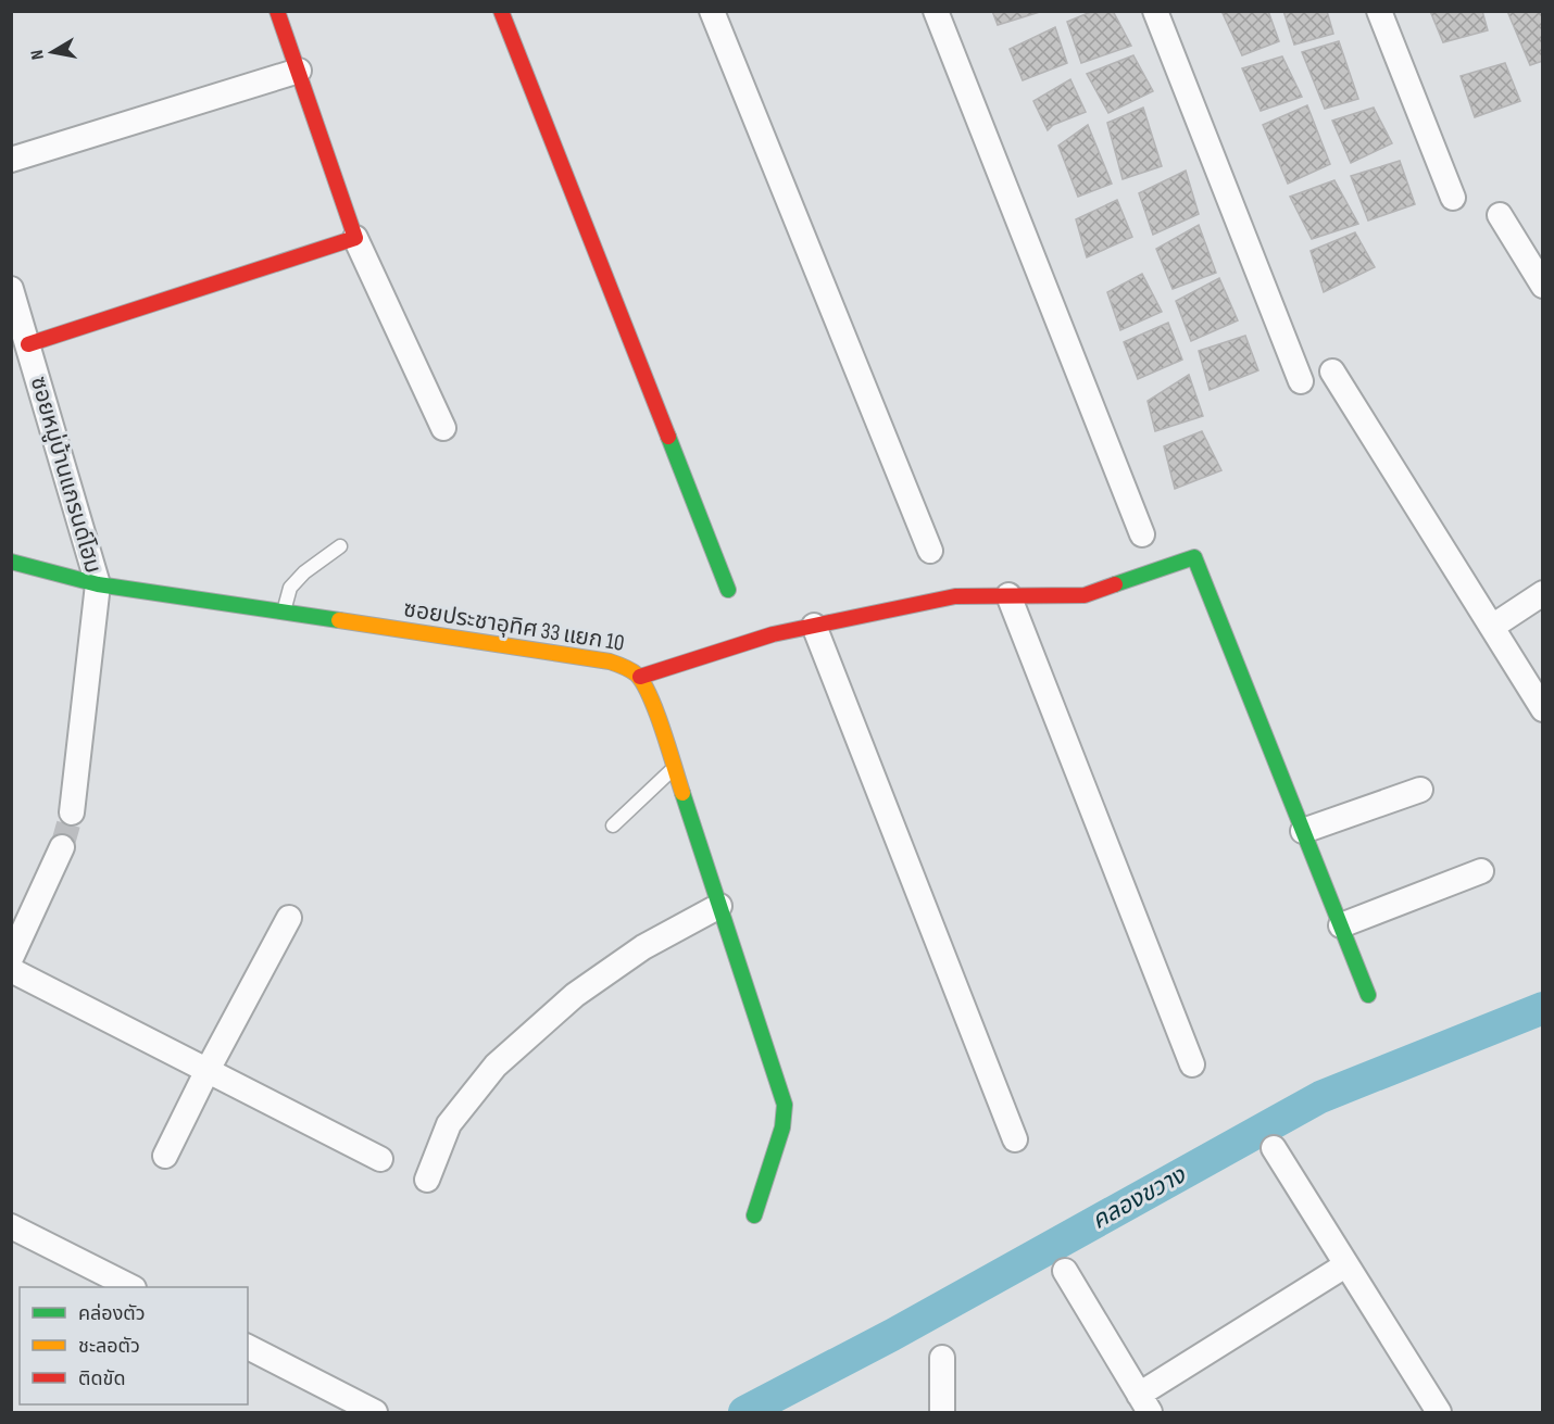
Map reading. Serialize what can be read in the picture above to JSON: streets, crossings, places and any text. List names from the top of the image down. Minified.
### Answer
{"streets":{"street":["ซอยหมู่บ้านแกรนด์โฮม","ซอยประชาอุทิศ 33 แยก 10"]},"crossings":[["ซอยหมู่บ้านแกรนด์โฮม","ซอยประชาอุทิศ 33 แยก 10"]],"water":["คลองขวาง"],"legend":["คล่องตัว","ชะลอตัว","ติดขัด"],"north":"left"}
